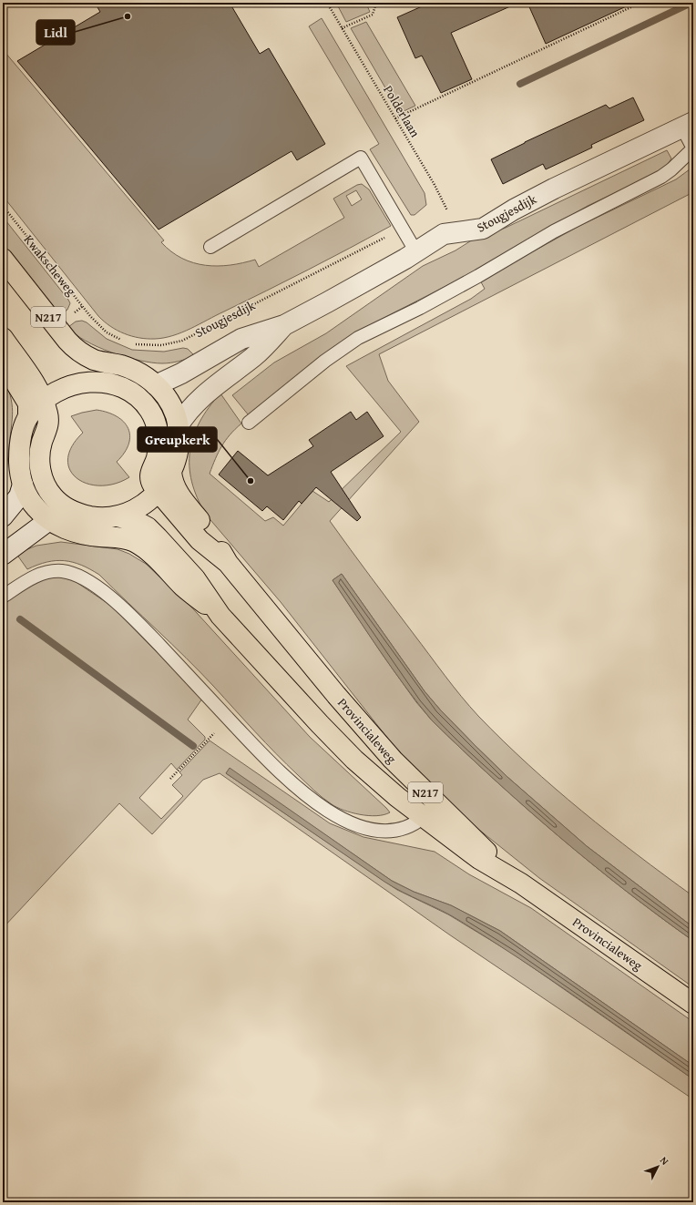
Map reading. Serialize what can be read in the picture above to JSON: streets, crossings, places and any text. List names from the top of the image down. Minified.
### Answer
{"streets":{"main road":["N217","Provincialeweg"],"street":["Stougjesdijk"],"path":["Polderlaan","Kwakscheweg"]},"crossings":[["Polderlaan","Stougjesdijk"],["Stougjesdijk","N217"],["N217","Provincialeweg"]],"places":["Lidl","Greupkerk"],"north":"top right"}
